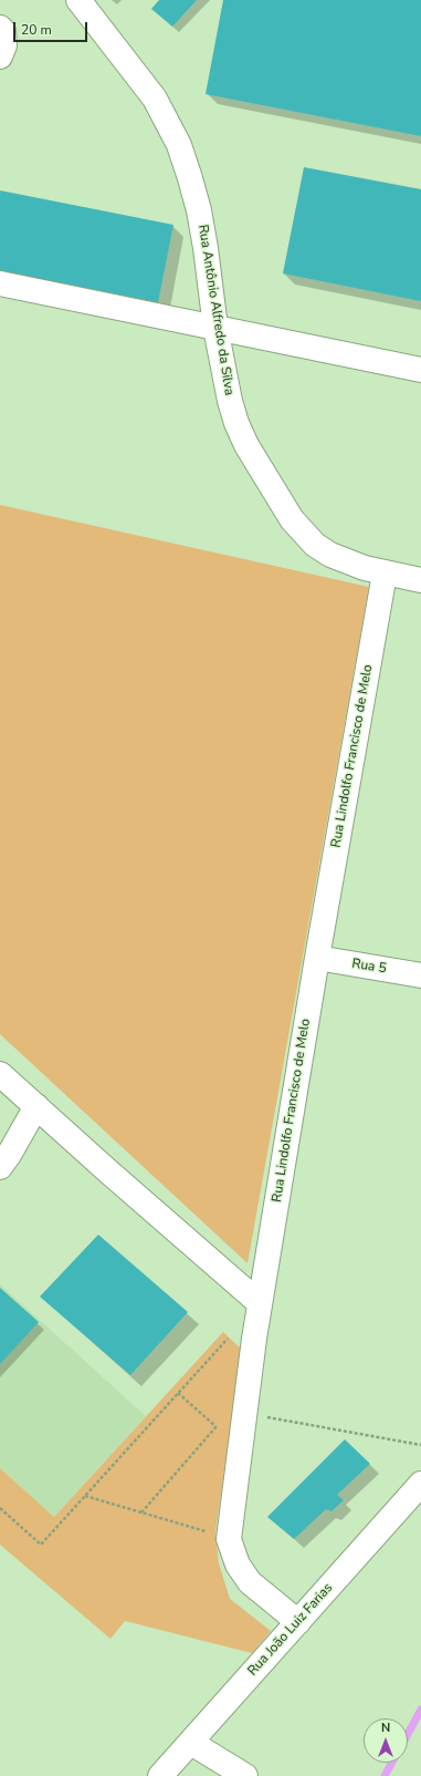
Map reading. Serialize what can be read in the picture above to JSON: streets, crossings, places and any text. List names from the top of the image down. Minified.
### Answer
{"streets":{"street":["Rua Antônio Alfredo da Silva","Rua Lindolfo Francisco de Melo","Rua 5","Rua João Luiz Farias"]},"crossings":[["Rua Antônio Alfredo da Silva","Rua Lindolfo Francisco de Melo"],["Rua Lindolfo Francisco de Melo","Rua 5"],["Rua Lindolfo Francisco de Melo","Rua João Luiz Farias"]],"scale_bar":"20 m","north":"top"}
